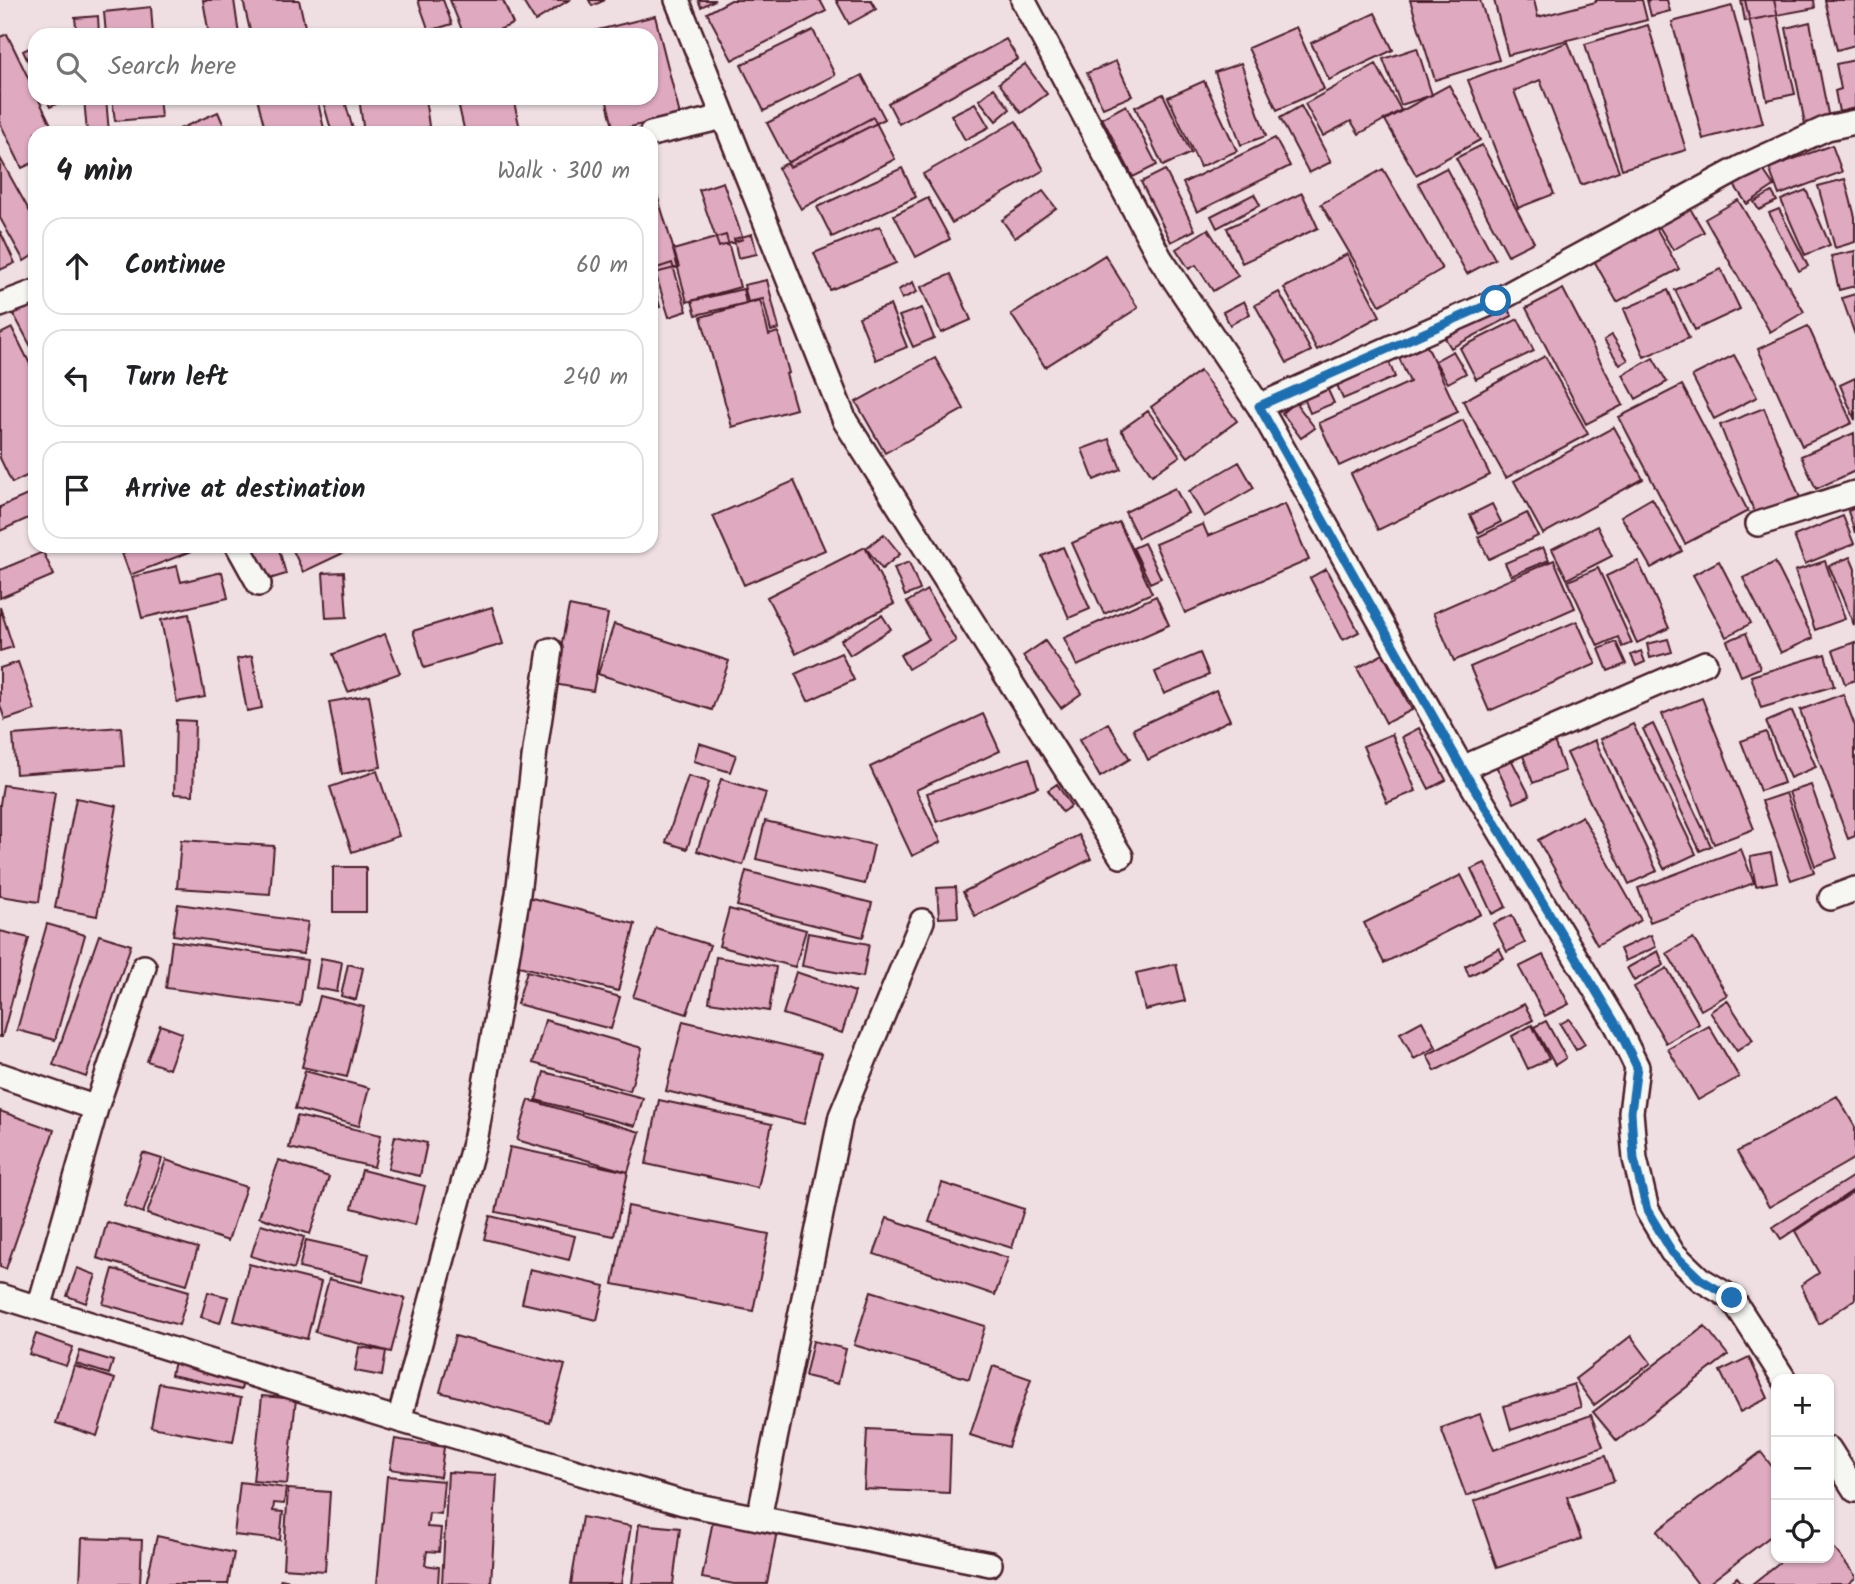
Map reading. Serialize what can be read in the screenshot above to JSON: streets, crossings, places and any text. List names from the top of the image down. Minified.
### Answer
{"page":{"search":"Search here","heading":["4 min","Walk · 300 m"],"list":[["Continue","60 m"],["Turn left","240 m"],"Arrive at destination"],"map_buttons":["+","−"]}}
